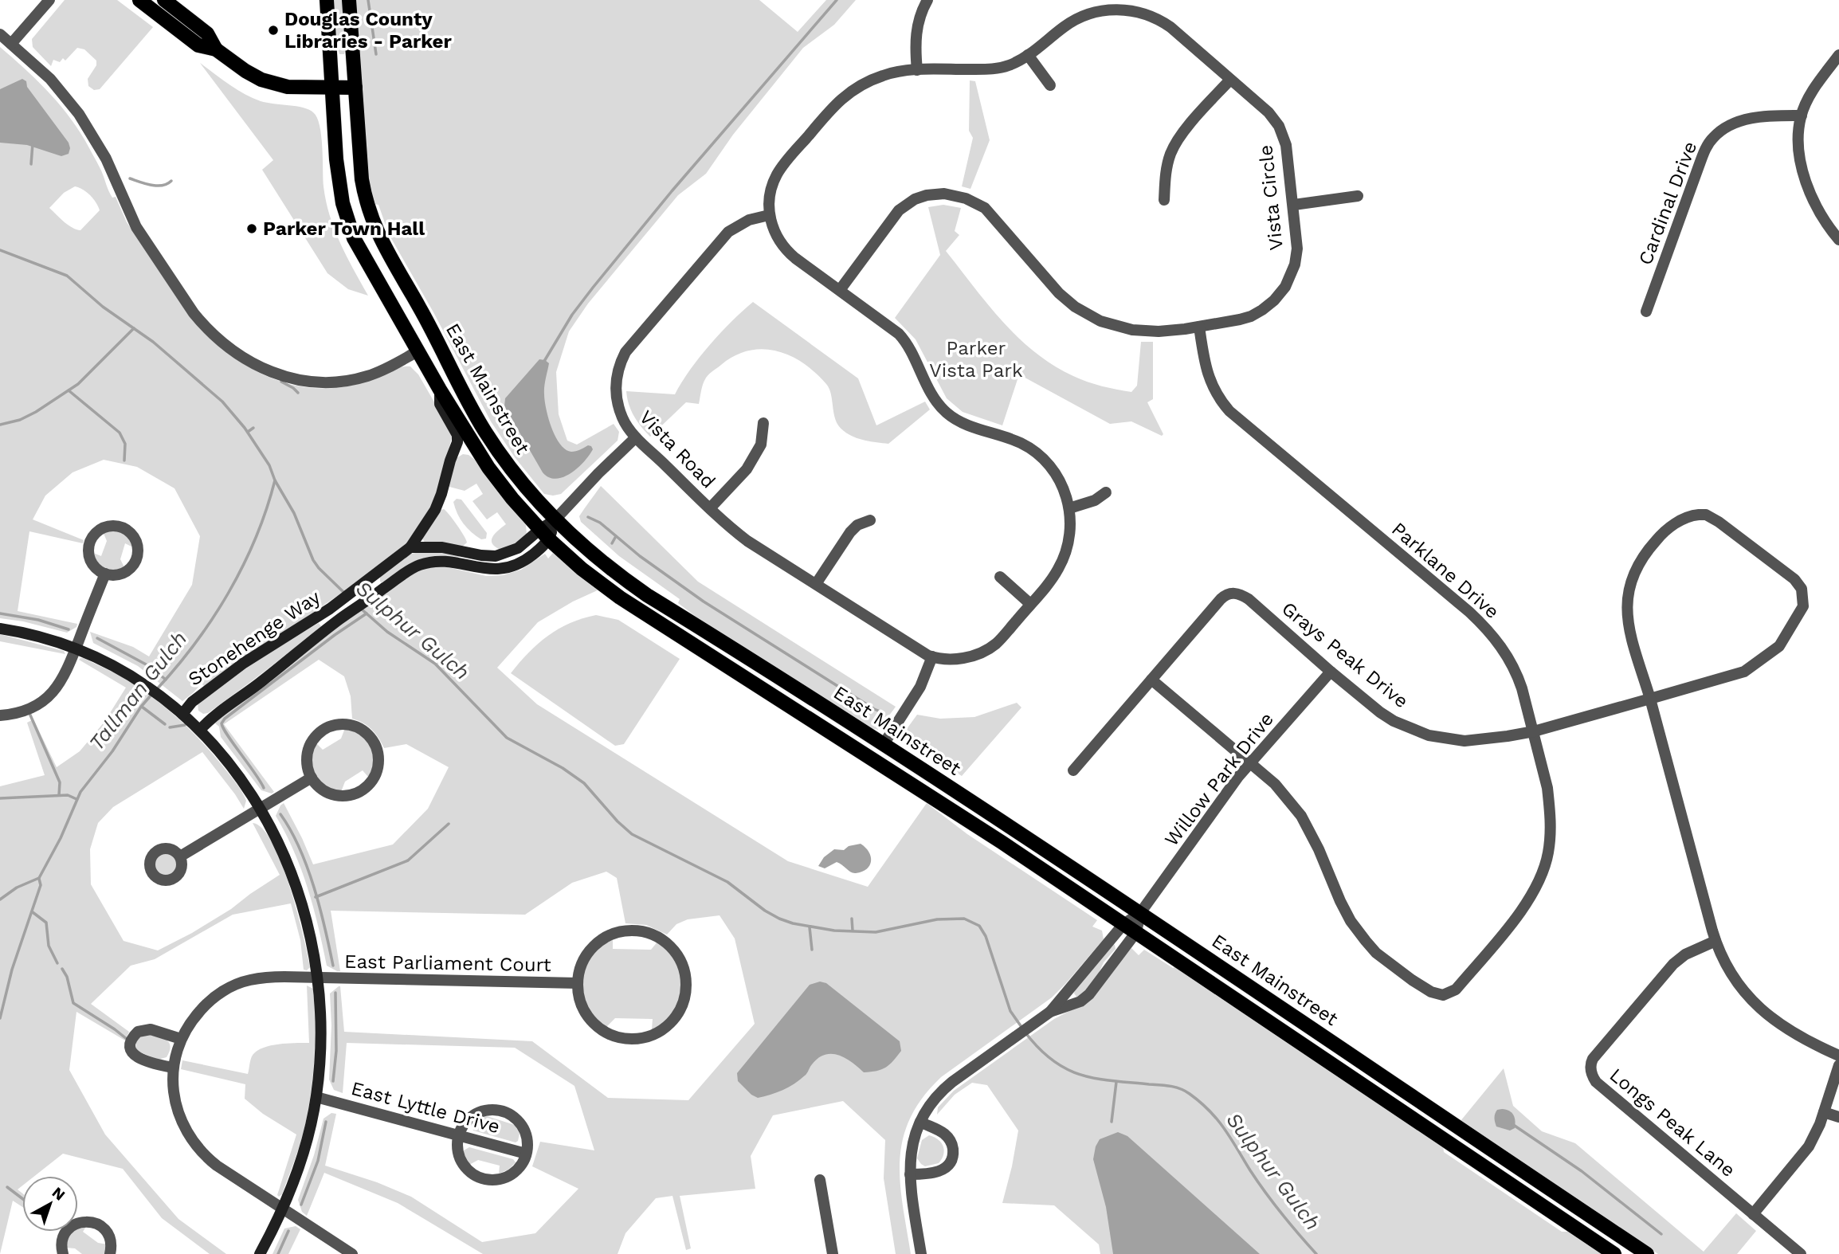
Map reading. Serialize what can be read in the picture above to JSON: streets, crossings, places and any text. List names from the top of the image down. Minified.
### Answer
{"streets":{"main road":["East Mainstreet"],"street":["Vista Circle","Cardinal Drive","Vista Road","Parklane Drive","Stonehenge Way","Grays Peak Drive","Willow Park Drive","East Parliament Court","East Lyttle Drive","Longs Peak Lane"]},"crossings":[["Vista Circle","Vista Road"],["Vista Circle","Parklane Drive"],["East Mainstreet","Stonehenge Way"],["East Mainstreet","Willow Park Drive"],["Vista Road","Stonehenge Way"],["Parklane Drive","Grays Peak Drive"],["Parklane Drive","Willow Park Drive"],["Grays Peak Drive","Willow Park Drive"]],"water":["Sulphur Gulch","Tallman Gulch"],"parks":["Parker Vista Park"],"places":["Douglas County Libraries - Parker","Parker Town Hall"],"north":"top right"}
